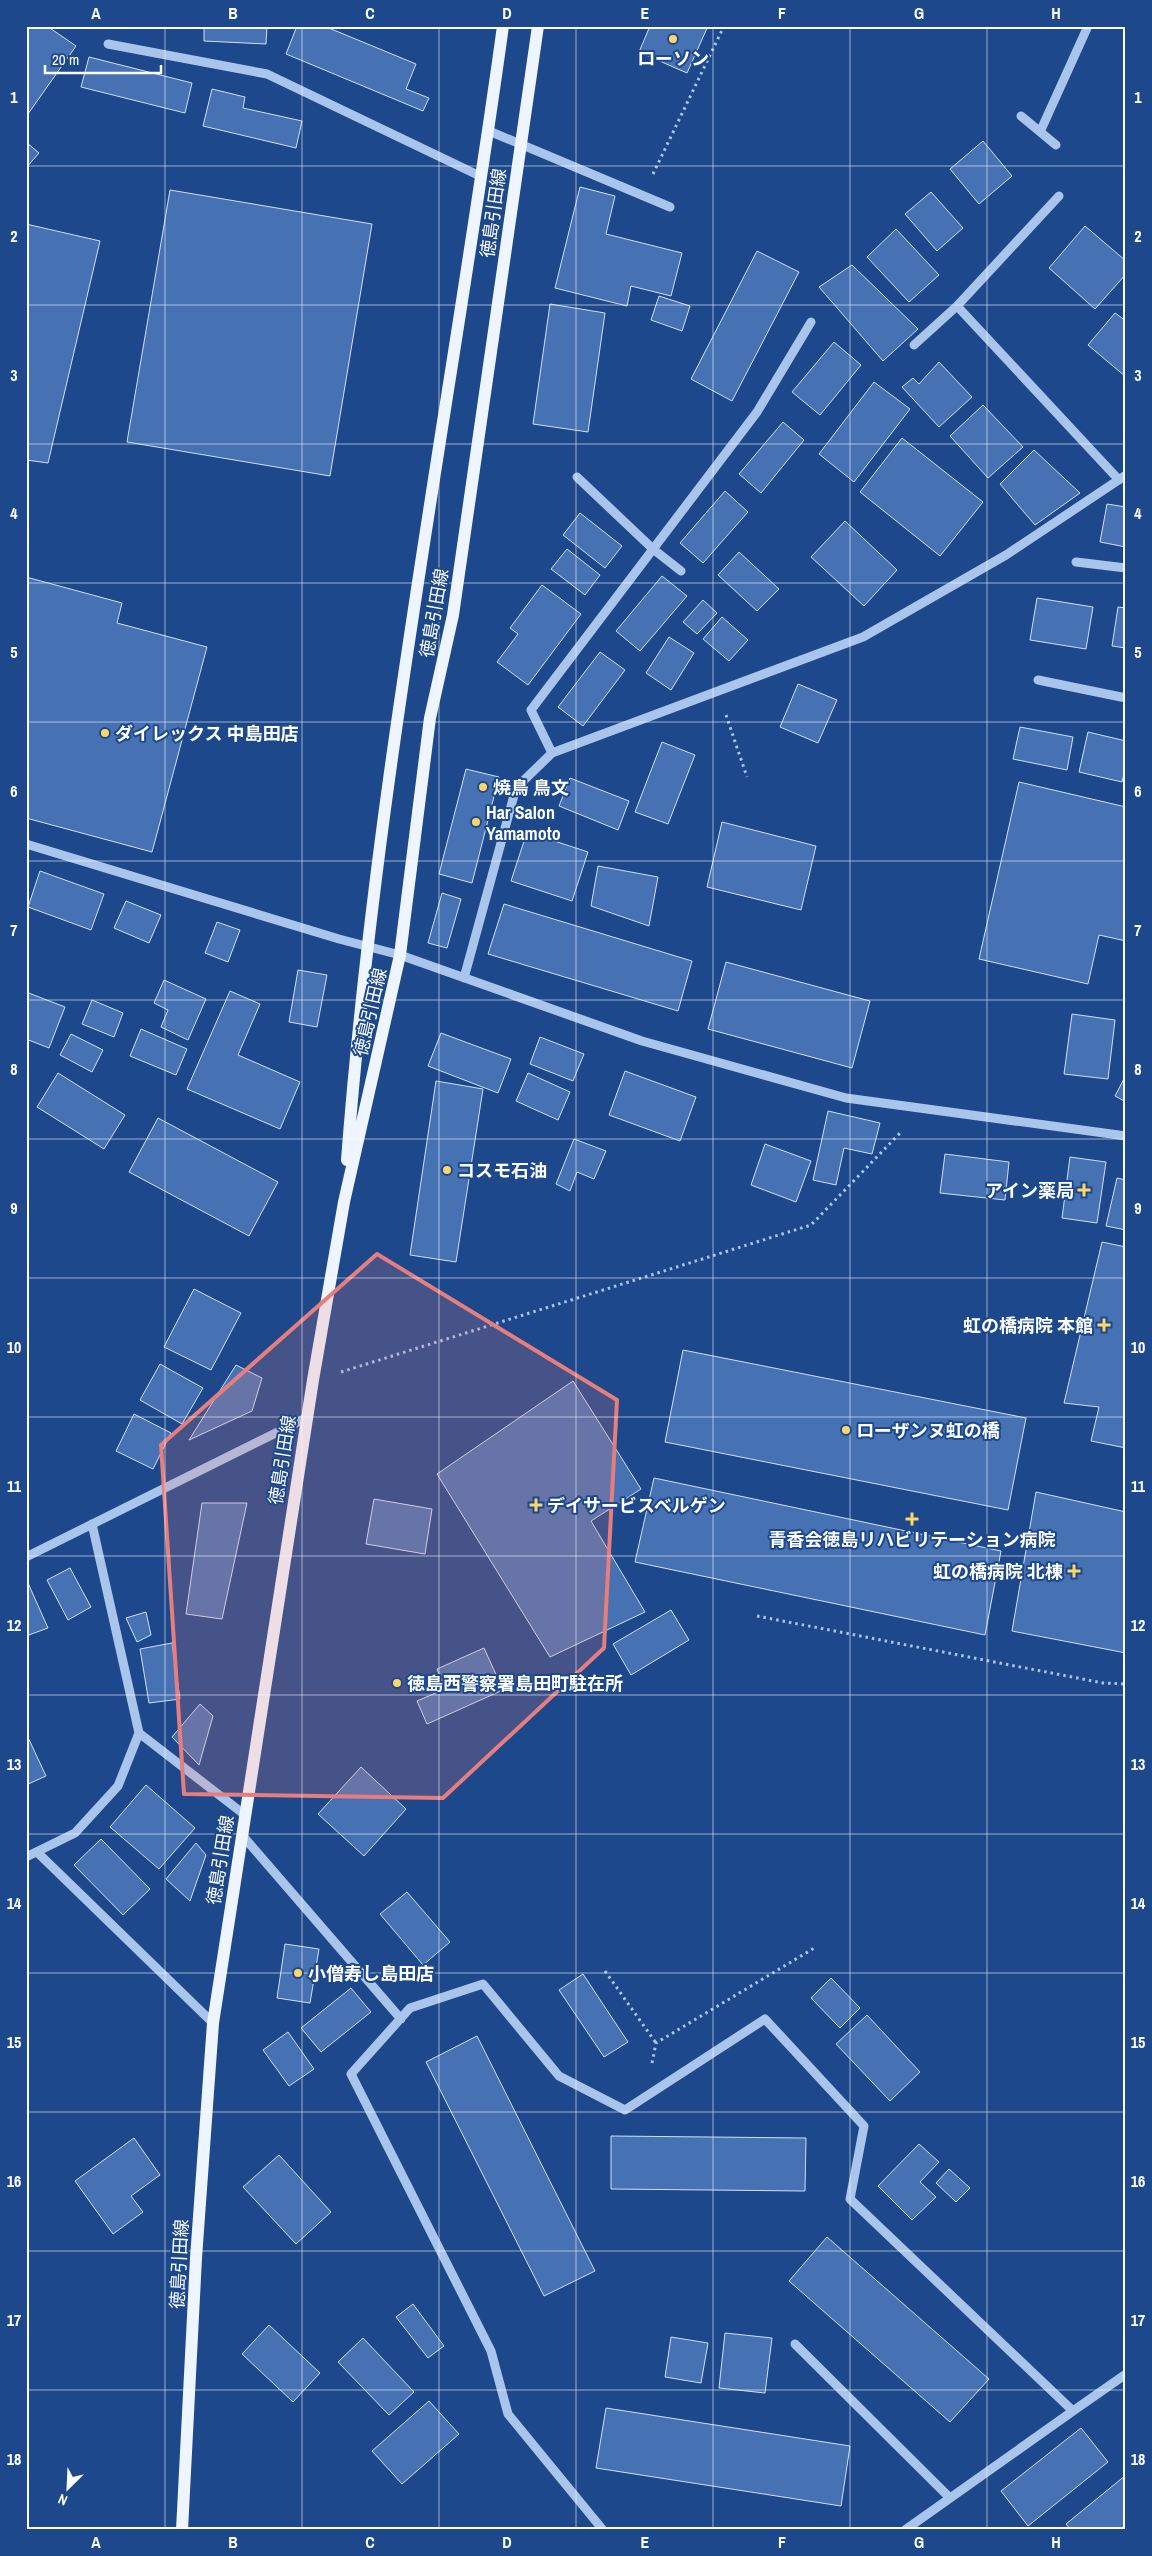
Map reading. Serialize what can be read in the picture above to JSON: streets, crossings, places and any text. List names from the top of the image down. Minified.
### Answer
{"streets":{"main road":["徳島引田線"]},"places":{"other":["ローソン","ダイレックス 中島田店","焼鳥 鳥文","Har Salon Yamamoto","コスモ石油","ローザンヌ虹の橋","徳島西警察署島田町駐在所","小僧寿し島田店"],"health":["アイン薬局","虹の橋病院 本館","デイサービスベルゲン","青香会徳島リハビリテーション病院","虹の橋病院 北棟"]},"scale_bar":"20 m","north":"bottom left","grid":{"columns":["A","B","C","D","E","F","G","H"],"rows":["1","2","3","4","5","6","7","8","9","10","11","12","13","14","15","16","17","18"]}}
